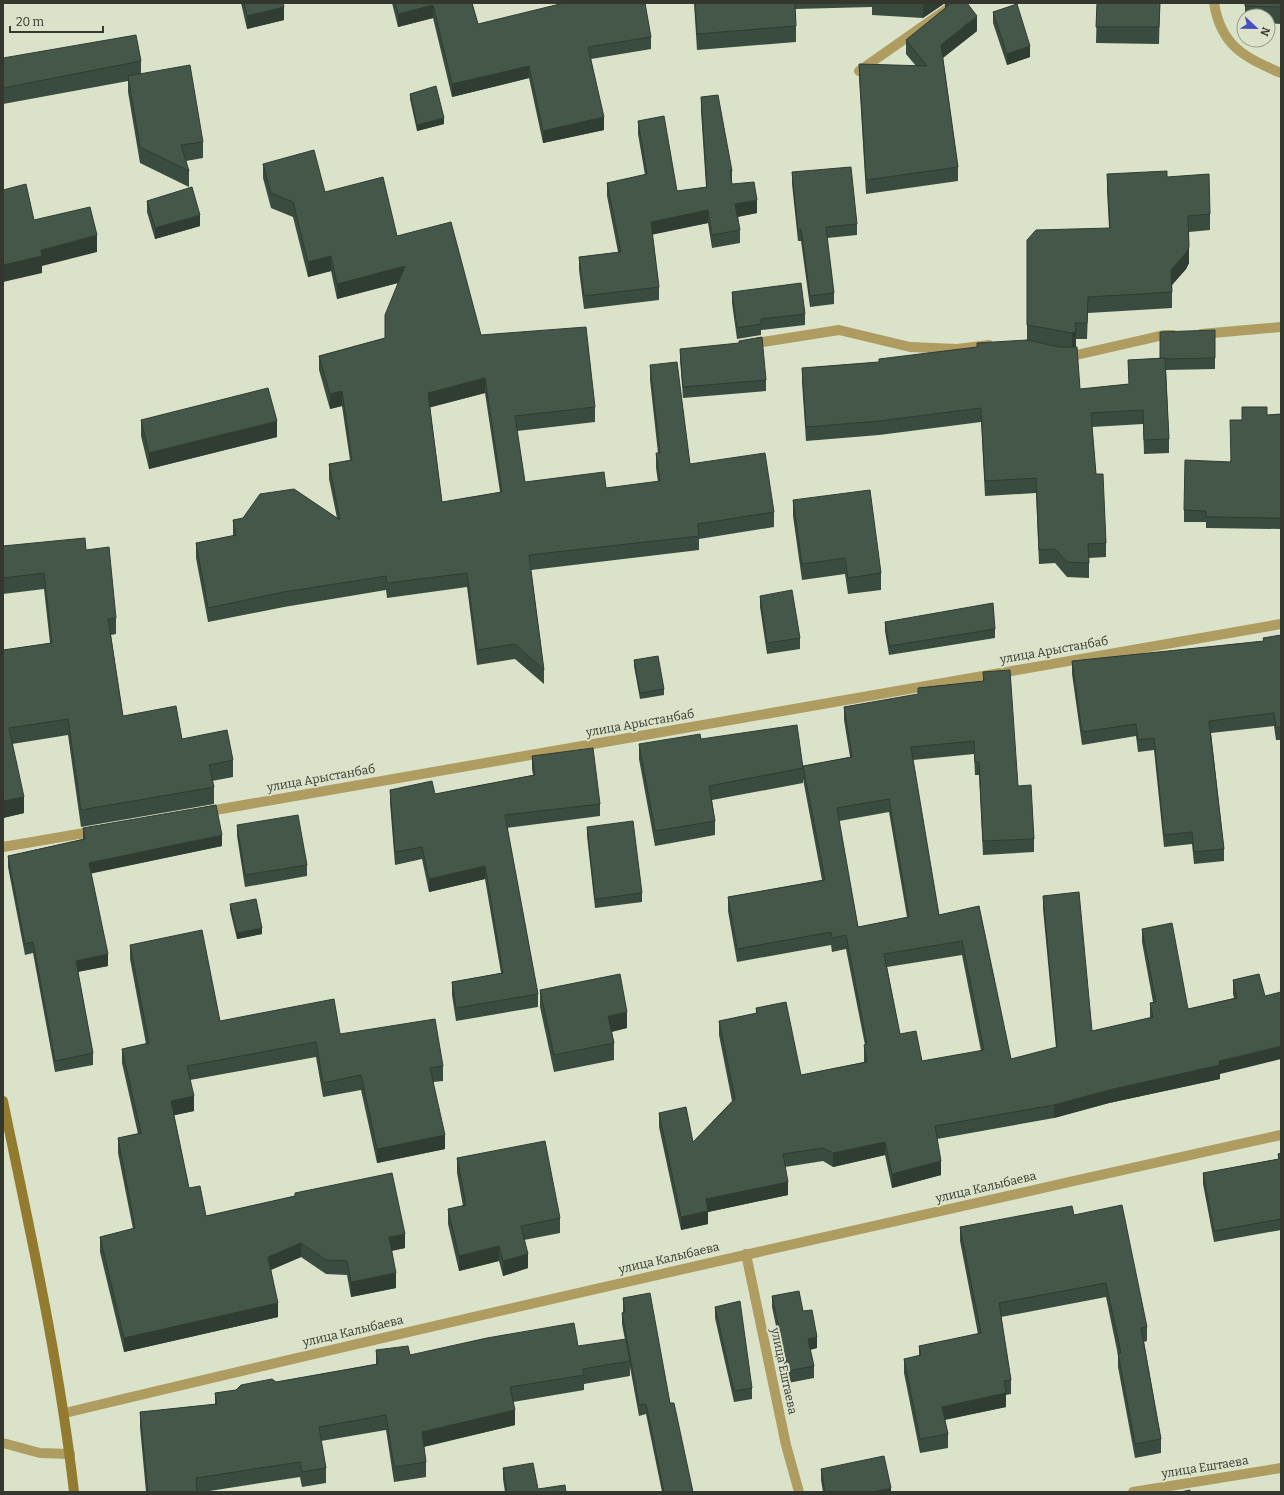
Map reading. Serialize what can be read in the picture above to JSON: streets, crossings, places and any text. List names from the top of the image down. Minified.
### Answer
{"streets":{"street":["улица Арыстанбаб","улица Калыбаева","улица Ештаева"]},"crossings":[["улица Калыбаева","улица Ештаева"]],"scale_bar":"20 m","north":"right"}
